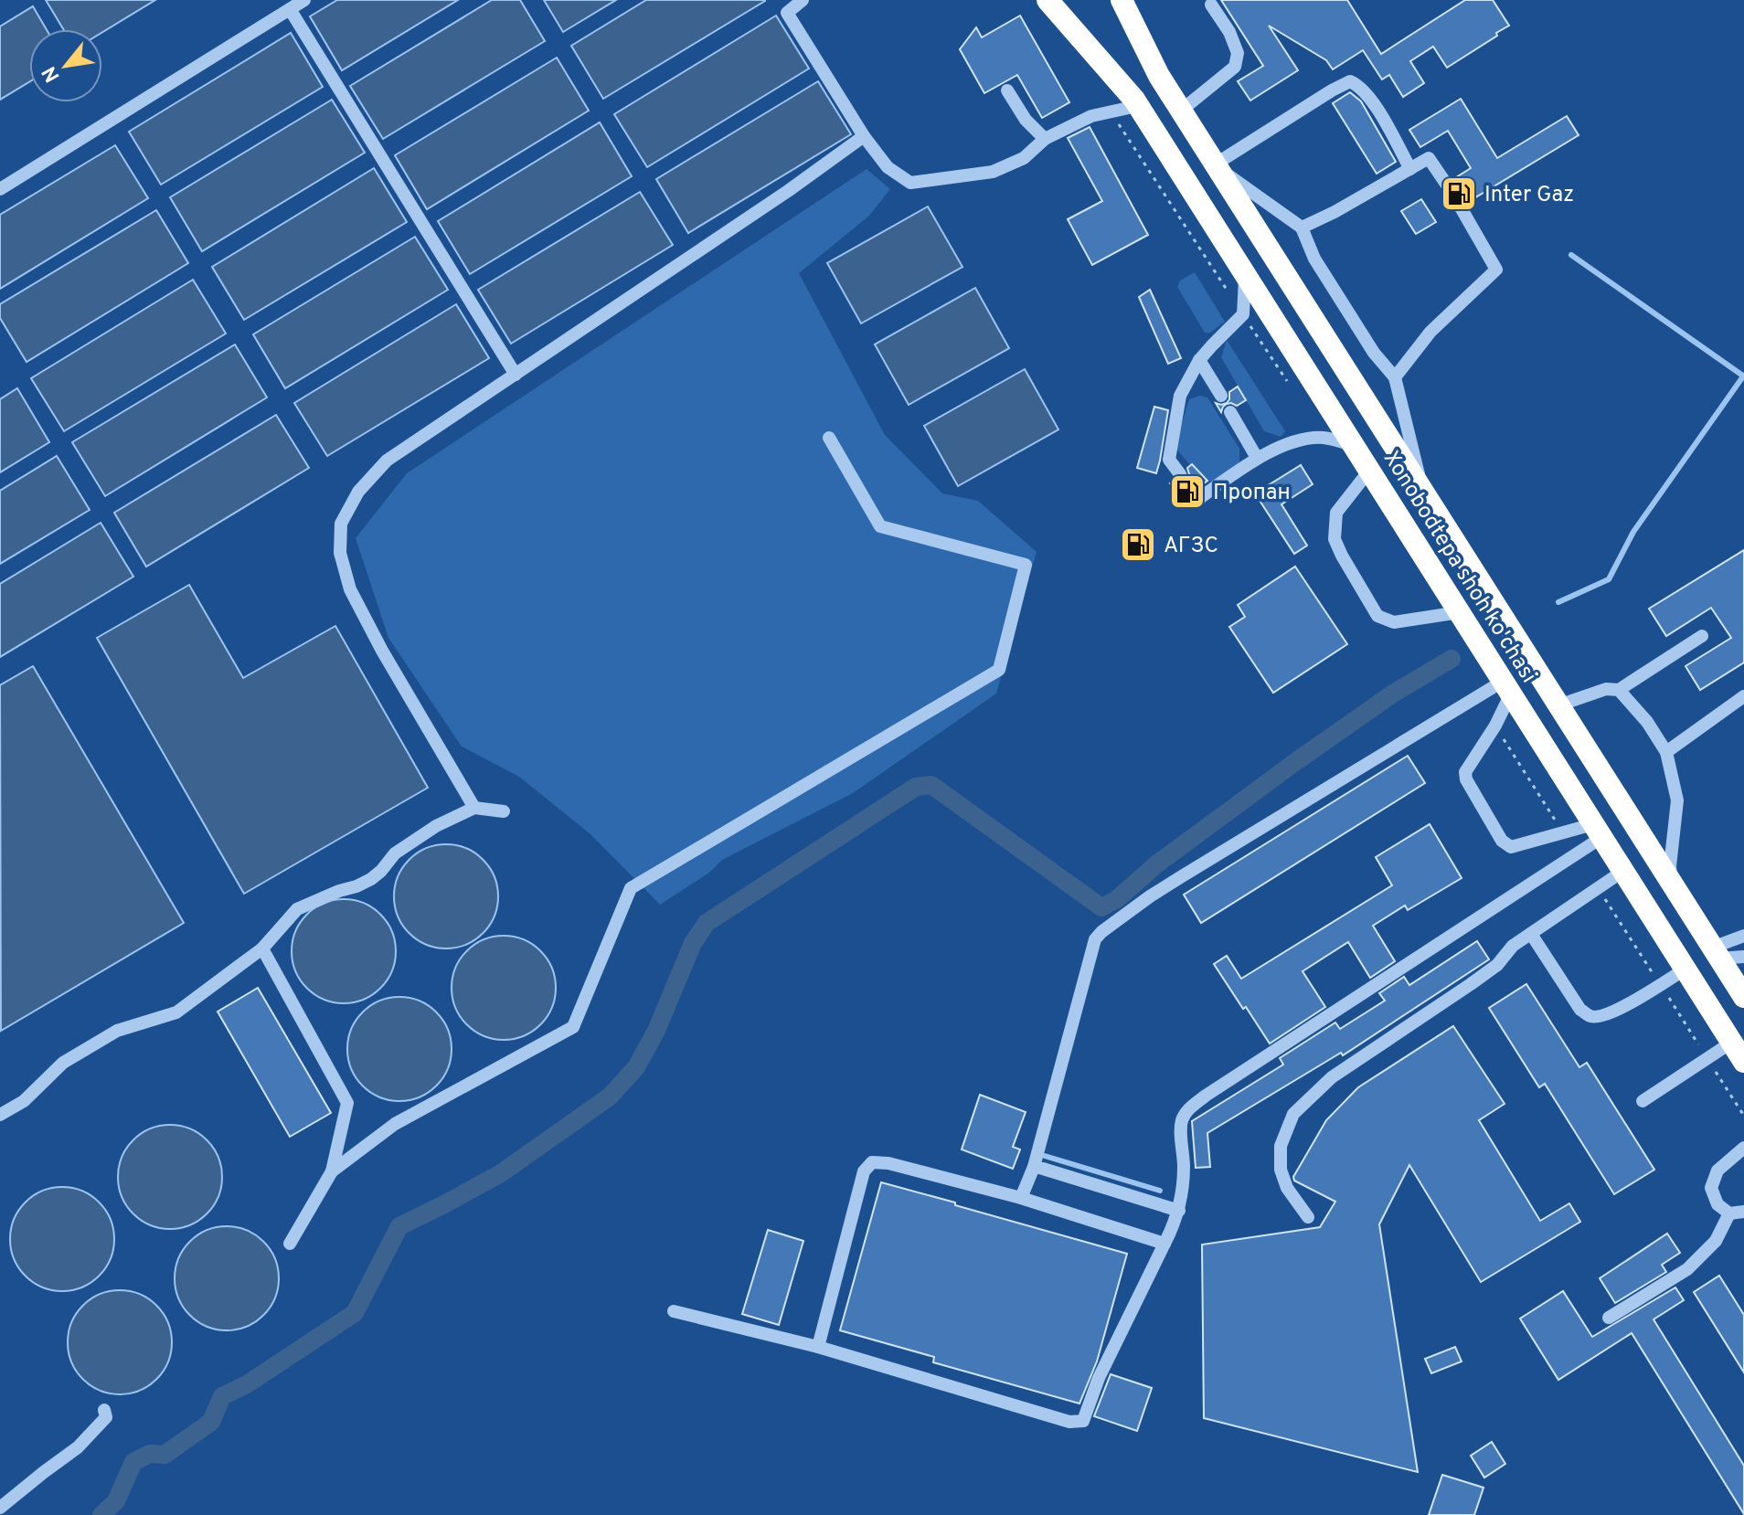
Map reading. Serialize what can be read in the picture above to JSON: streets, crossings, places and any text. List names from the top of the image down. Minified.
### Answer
{"streets":{"highway":["Xonobodtepa shoh ko'chasi"]},"places":{"fuel station":["Inter Gaz","Пропан","АГЗС"]},"north":"bottom left"}
